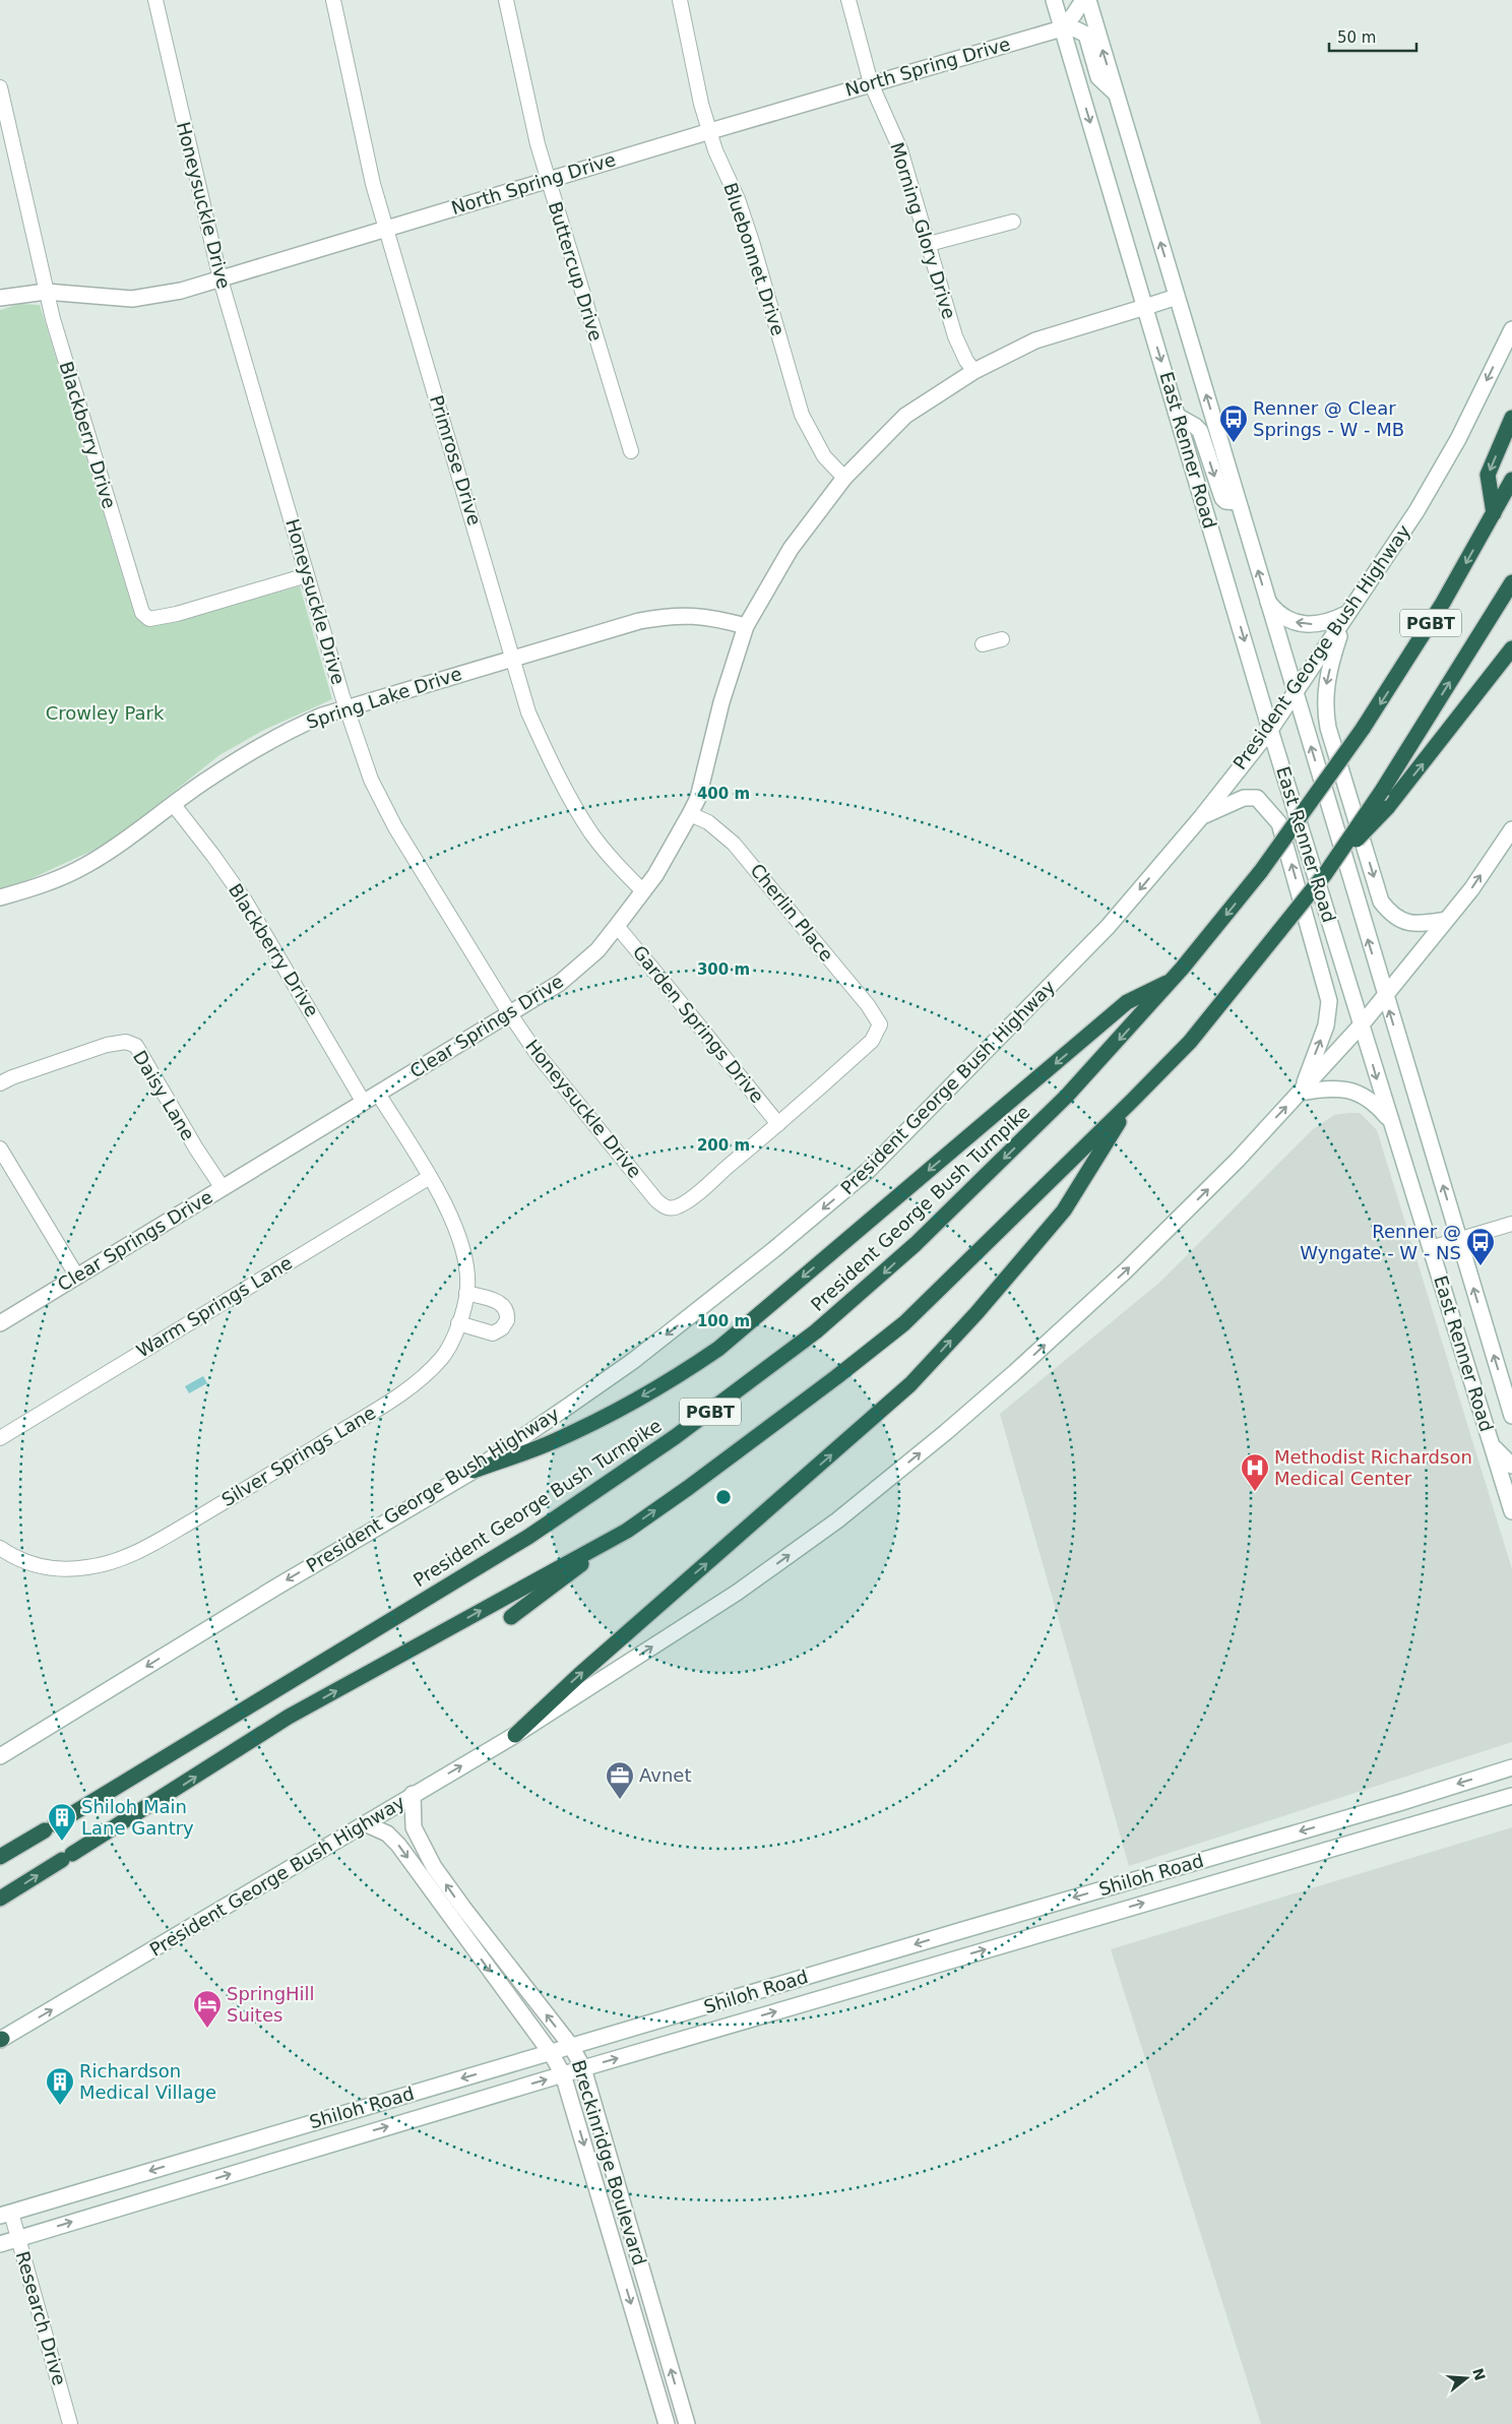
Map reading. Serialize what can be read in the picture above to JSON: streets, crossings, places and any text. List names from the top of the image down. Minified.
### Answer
{"streets":{"highway":["PGBT","President George Bush Turnpike"],"main road":["North Spring Drive","East Renner Road","President George Bush Highway","Spring Lake Drive","Clear Springs Drive","Shiloh Road","Breckinridge Boulevard"],"street":["Honeysuckle Drive","Morning Glory Drive","Bluebonnet Drive","Buttercup Drive","Blackberry Drive","Primrose Drive","Cherlin Place","Garden Springs Drive","Daisy Lane","Warm Springs Lane","Silver Springs Lane","Research Drive"]},"crossings":[["North Spring Drive","Honeysuckle Drive"],["North Spring Drive","Morning Glory Drive"],["North Spring Drive","Bluebonnet Drive"],["North Spring Drive","Buttercup Drive"],["North Spring Drive","Blackberry Drive"],["North Spring Drive","East Renner Road"],["North Spring Drive","Primrose Drive"],["Honeysuckle Drive","Blackberry Drive"],["Honeysuckle Drive","Spring Lake Drive"],["Honeysuckle Drive","Cherlin Place"],["Honeysuckle Drive","Garden Springs Drive"],["Honeysuckle Drive","Clear Springs Drive"],["Morning Glory Drive","Clear Springs Drive"],["Bluebonnet Drive","Clear Springs Drive"],["Blackberry Drive","Spring Lake Drive"],["Blackberry Drive","Clear Springs Drive"],["East Renner Road","President George Bush Highway"],["East Renner Road","Clear Springs Drive"],["Primrose Drive","Spring Lake Drive"],["Primrose Drive","Clear Springs Drive"],["President George Bush Highway","Breckinridge Boulevard"],["Spring Lake Drive","Clear Springs Drive"],["Cherlin Place","Garden Springs Drive"],["Cherlin Place","Clear Springs Drive"],["Garden Springs Drive","Clear Springs Drive"],["Clear Springs Drive","Daisy Lane"],["Clear Springs Drive","Silver Springs Lane"],["Warm Springs Lane","Silver Springs Lane"],["Shiloh Road","Breckinridge Boulevard"],["Shiloh Road","Research Drive"]],"parks":["Crowley Park"],"places":{"bus stop":["Renner @ Clear Springs - W - MB","Renner @ Wyngate - W - NS"],"hospital":["Methodist Richardson Medical Center"],"office":["Avnet"],"building":["Shiloh Main Lane Gantry","Richardson Medical Village"],"hotel":["SpringHill Suites"]},"scale_bar":"50 m","north":"right","rings":["400 m","300 m","200 m","100 m"]}
